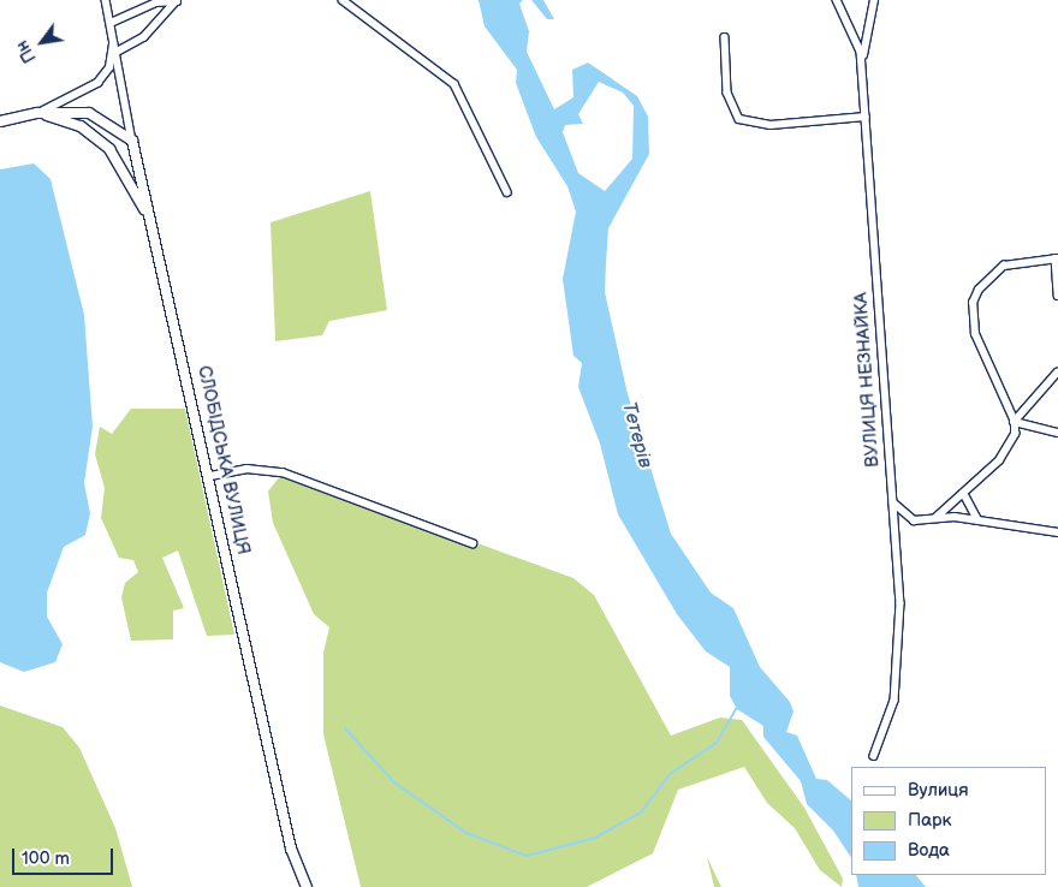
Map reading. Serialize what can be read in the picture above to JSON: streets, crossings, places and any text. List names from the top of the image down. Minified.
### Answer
{"streets":{"street":["ВУЛИЦЯ НЕЗНАЙКА","СЛОБІДСЬКА ВУЛИЦЯ"]},"water":["Тетерів"],"legend":["Вулиця","Парк","Вода"],"scale_bar":"100 m","north":"bottom left"}
